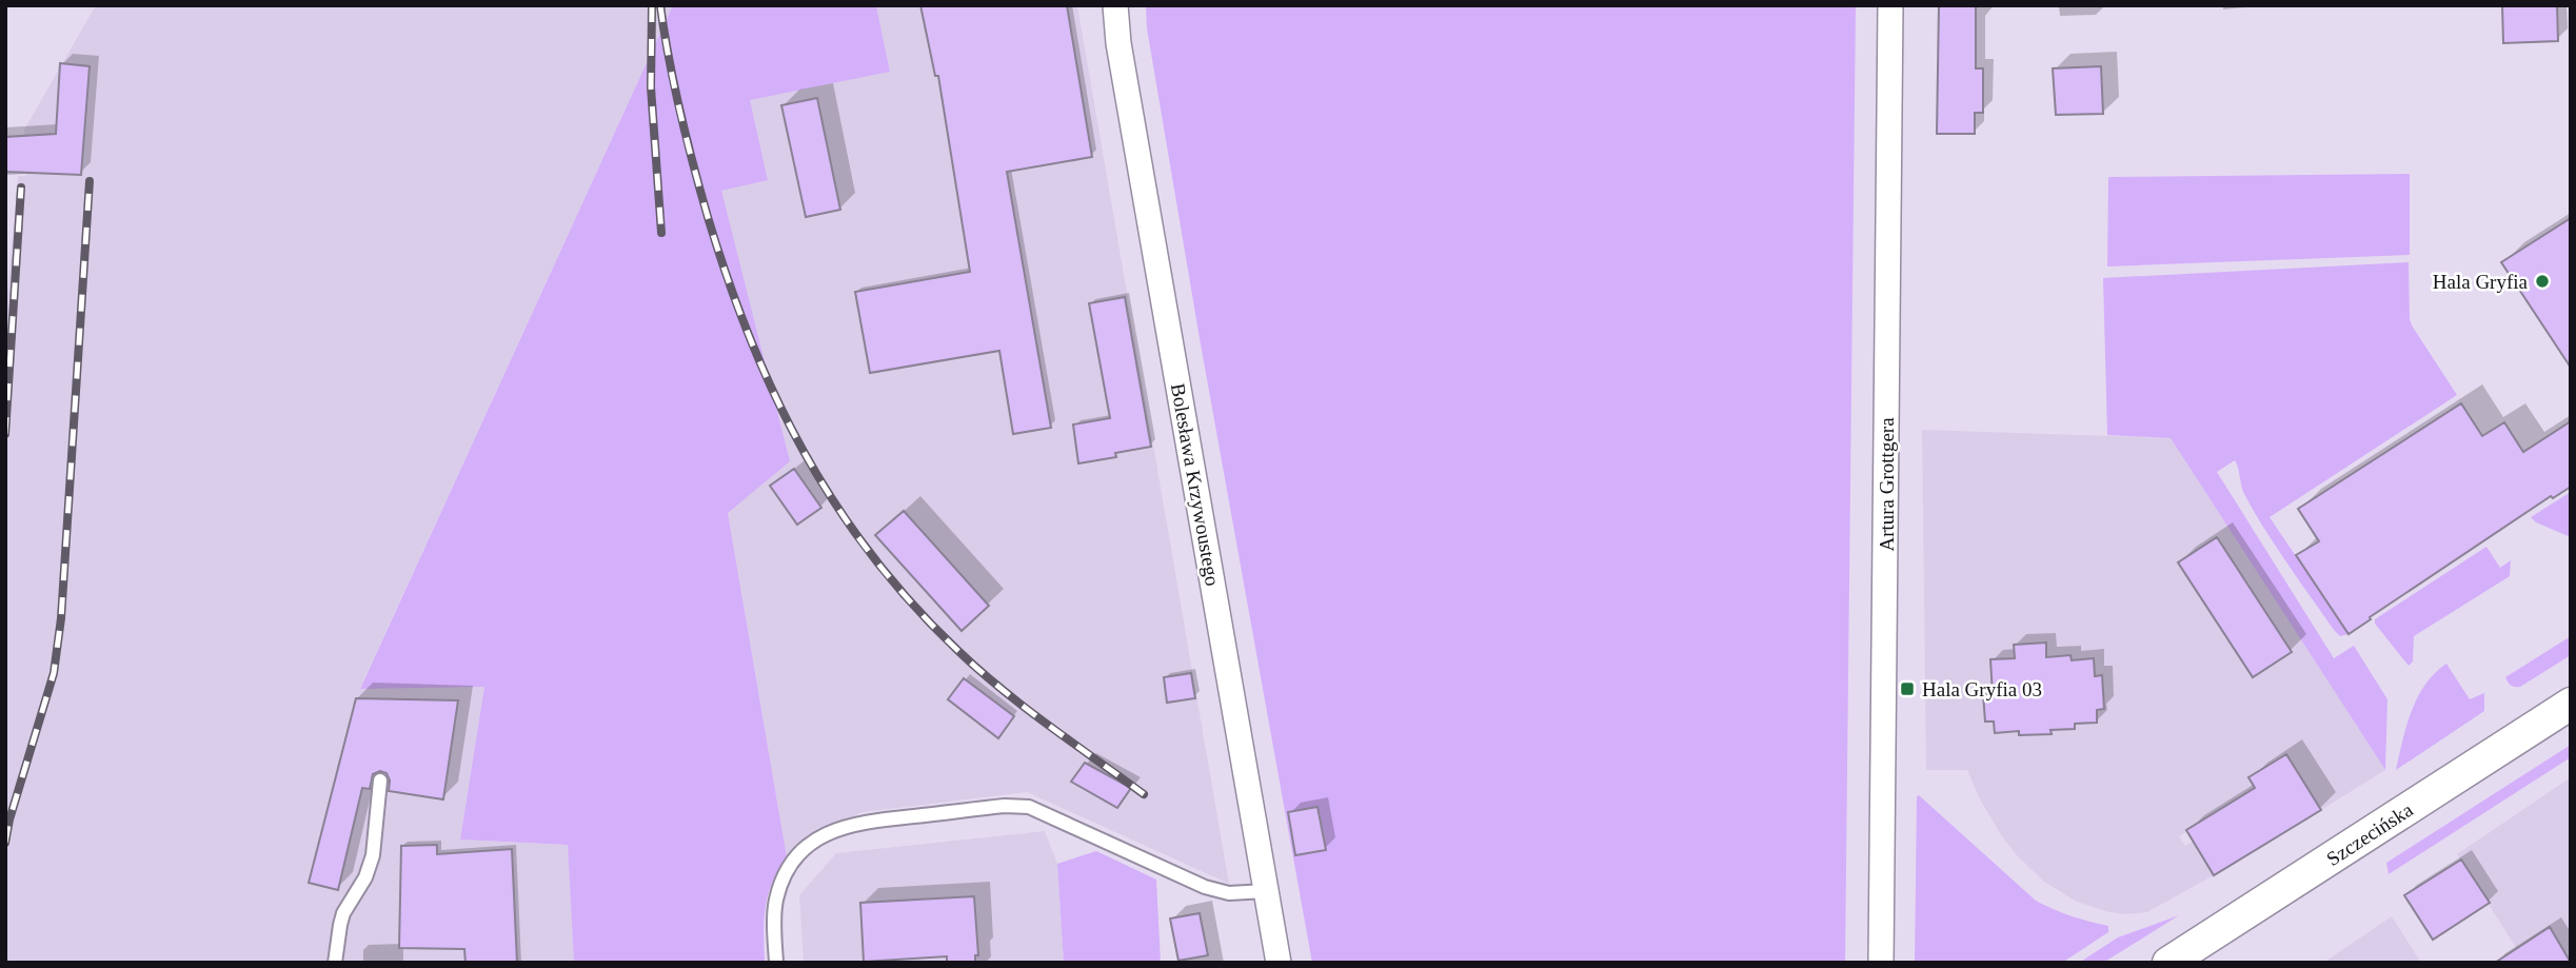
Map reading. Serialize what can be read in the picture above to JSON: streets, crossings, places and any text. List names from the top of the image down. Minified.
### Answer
{"streets":{"street":["Bolesława Krzywoustego","Artura Grottgera","Szczecińska"]},"places":{"other":["Hala Gryfia"],"transit":["Hala Gryfia 03"]}}
